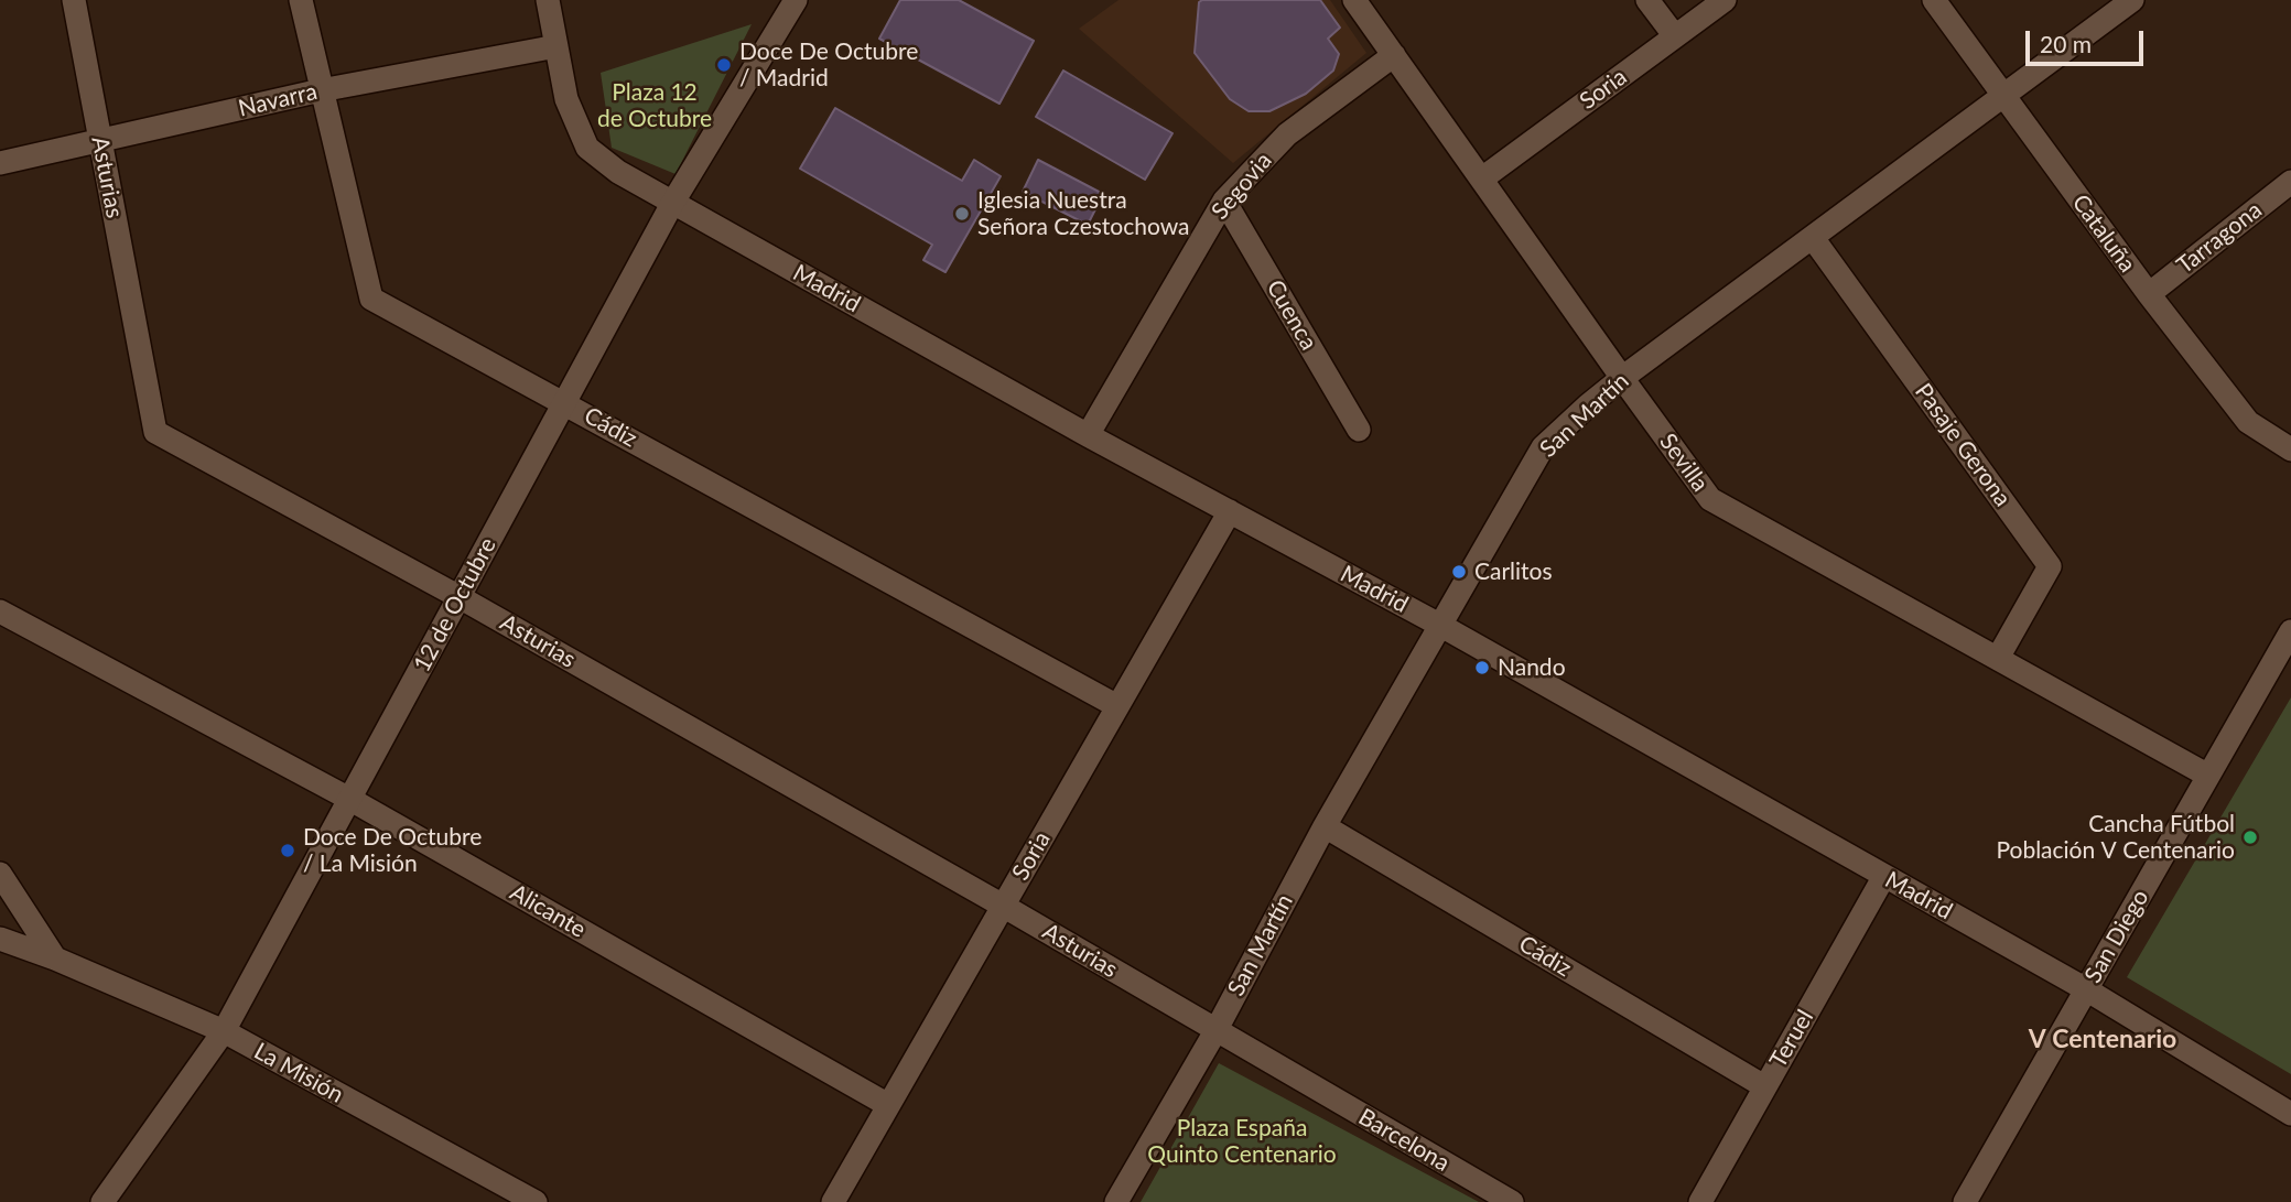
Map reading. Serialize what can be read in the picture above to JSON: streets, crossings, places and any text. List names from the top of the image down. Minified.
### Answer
{"streets":{"street":["Soria","Navarra","Asturias","Segovia","Cataluña","Tarragona","Madrid","Cuenca","San Martín","Cádiz","Pasaje Gerona","Sevilla","12 de Octubre","Alicante","San Diego","Teruel","La Misión","Barcelona"]},"crossings":[["Soria","Asturias"],["Soria","Madrid"],["Soria","Cádiz"],["Soria","Sevilla"],["Soria","Alicante"],["Navarra","Asturias"],["Navarra","Madrid"],["Navarra","Cádiz"],["Asturias","San Martín"],["Asturias","12 de Octubre"],["Asturias","Barcelona"],["Segovia","Madrid"],["Segovia","Cuenca"],["Segovia","Sevilla"],["Cataluña","Tarragona"],["Cataluña","San Martín"],["Madrid","San Martín"],["Madrid","12 de Octubre"],["Madrid","San Diego"],["Madrid","Teruel"],["San Martín","Cádiz"],["San Martín","Pasaje Gerona"],["San Martín","Sevilla"],["San Martín","Barcelona"],["Cádiz","12 de Octubre"],["Cádiz","Teruel"],["Pasaje Gerona","Sevilla"],["Sevilla","San Diego"],["12 de Octubre","Alicante"],["12 de Octubre","La Misión"]],"districts":["V Centenario"],"parks":["Plaza 12 de Octubre","Plaza España Quinto Centenario"],"places":["Doce De Octubre / Madrid","Iglesia Nuestra Señora Czestochowa","Carlitos","Nando","Cancha Fútbol Población V Centenario","Doce De Octubre / La Misión"],"scale_bar":"20 m"}
